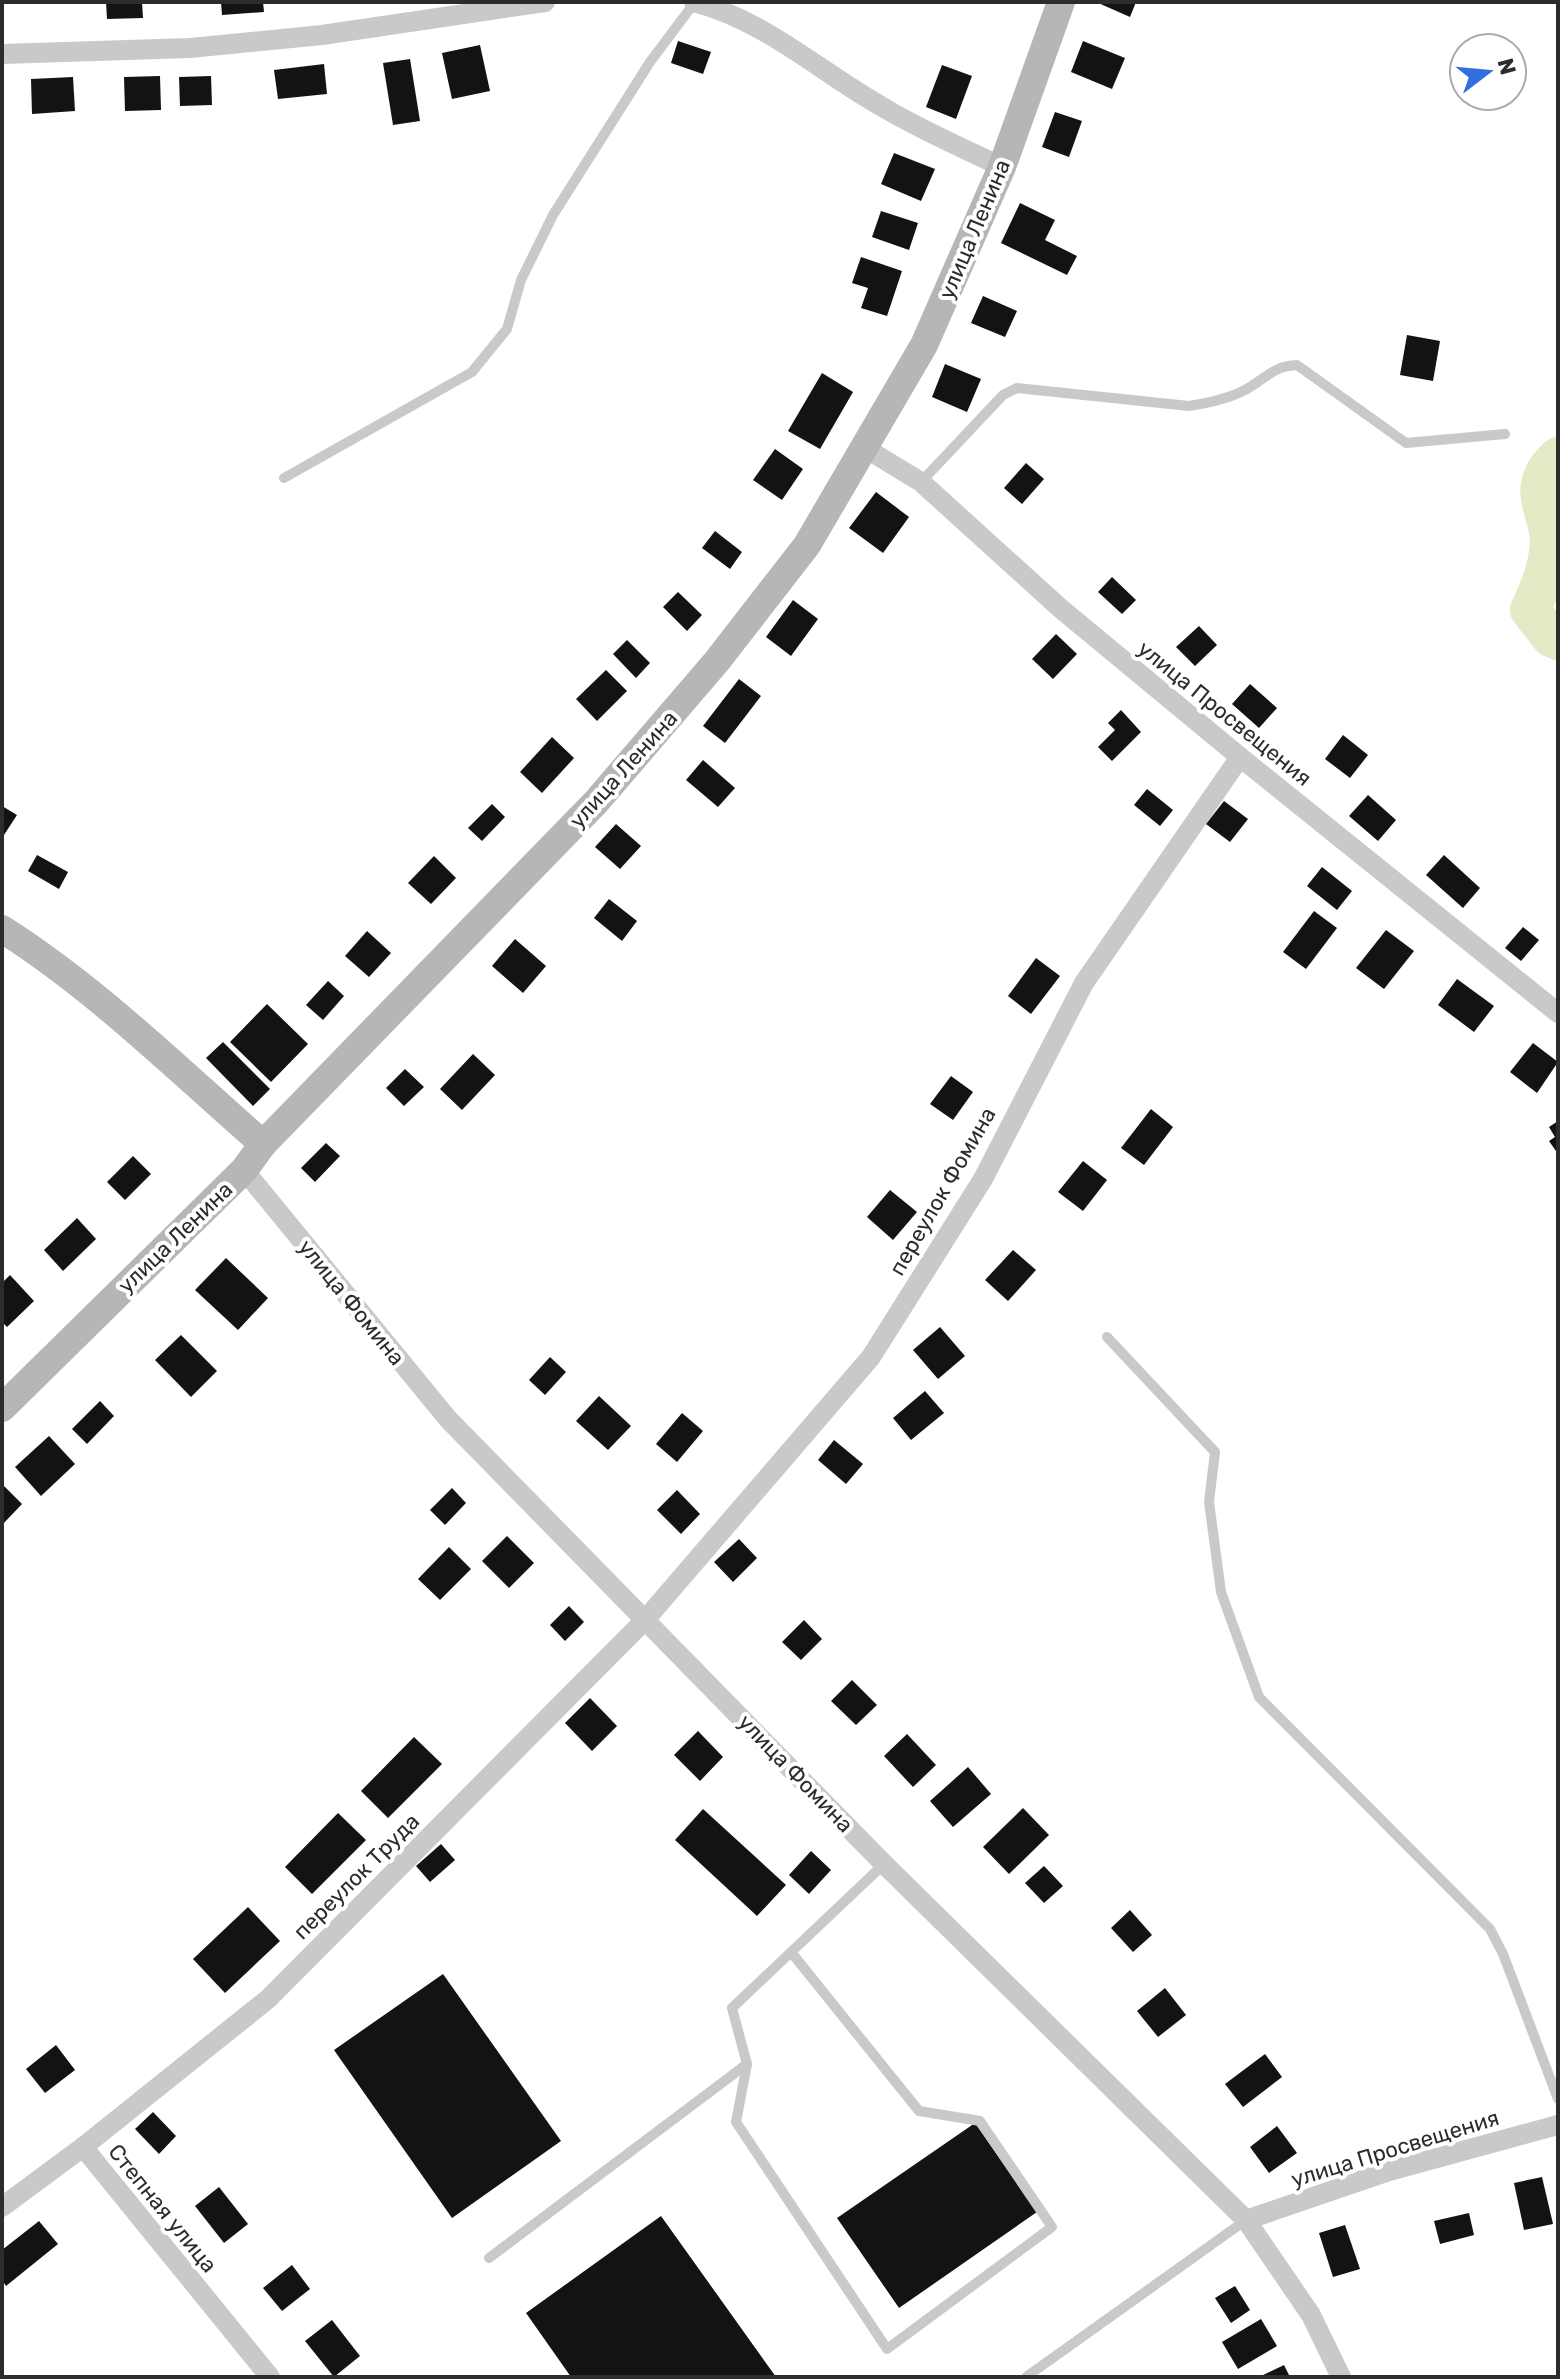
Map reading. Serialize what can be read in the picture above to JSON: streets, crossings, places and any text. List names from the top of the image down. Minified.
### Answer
{"streets":{"street":["улица Ленина","улица Просвещения","переулок Фомина","улица Фомина","переулок Труда","Степная улица"]},"crossings":[["улица Ленина","улица Просвещения"],["улица Ленина","улица Фомина"],["улица Просвещения","переулок Фомина"],["улица Просвещения","улица Фомина"],["переулок Фомина","улица Фомина"],["переулок Фомина","переулок Труда"],["улица Фомина","переулок Труда"],["переулок Труда","Степная улица"]],"north":"right"}
